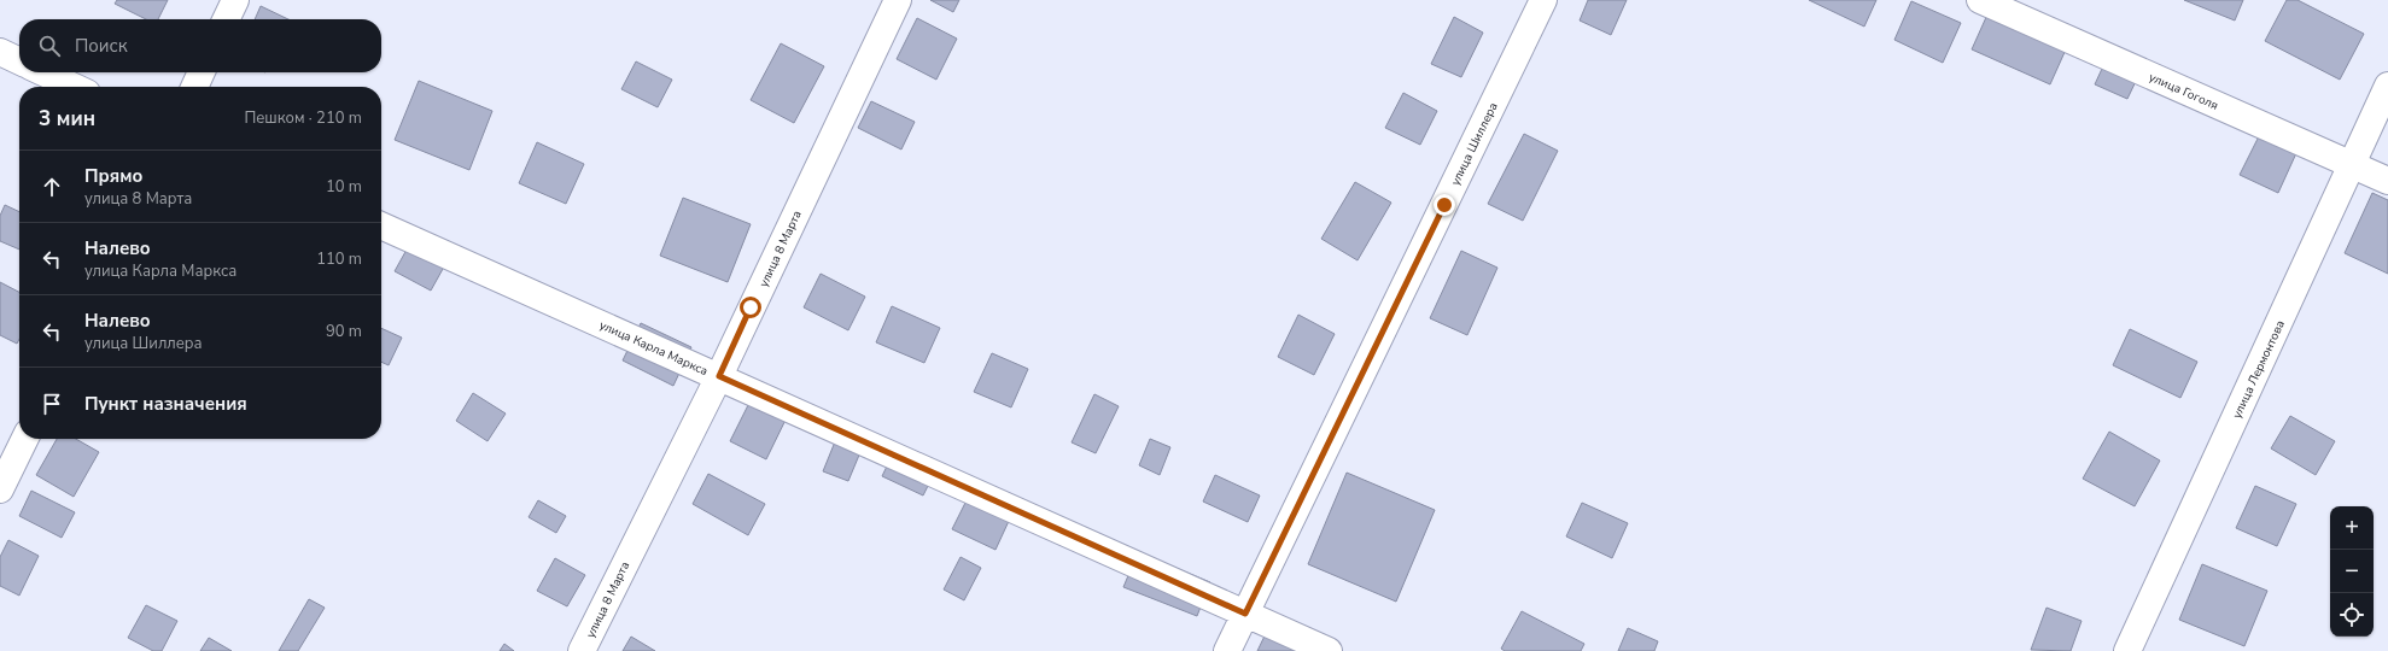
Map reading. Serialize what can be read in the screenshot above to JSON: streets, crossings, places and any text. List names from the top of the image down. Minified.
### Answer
{"streets":{"street":["улица Гоголя","улица Шиллера","улица 8 Марта","улица Карла Маркса","улица Лермонтова"]},"crossings":[["улица Гоголя","улица Лермонтова"],["улица Шиллера","улица Карла Маркса"],["улица 8 Марта","улица Карла Маркса"]],"page":{"search":"Поиск","heading":["3 мин","Пешком · 210 m"],"list":[["Прямо","улица 8 Марта","10 m"],["Налево","улица Карла Маркса","110 m"],["Налево","улица Шиллера","90 m"],"Пункт назначения"],"map_buttons":["+","−"]}}
